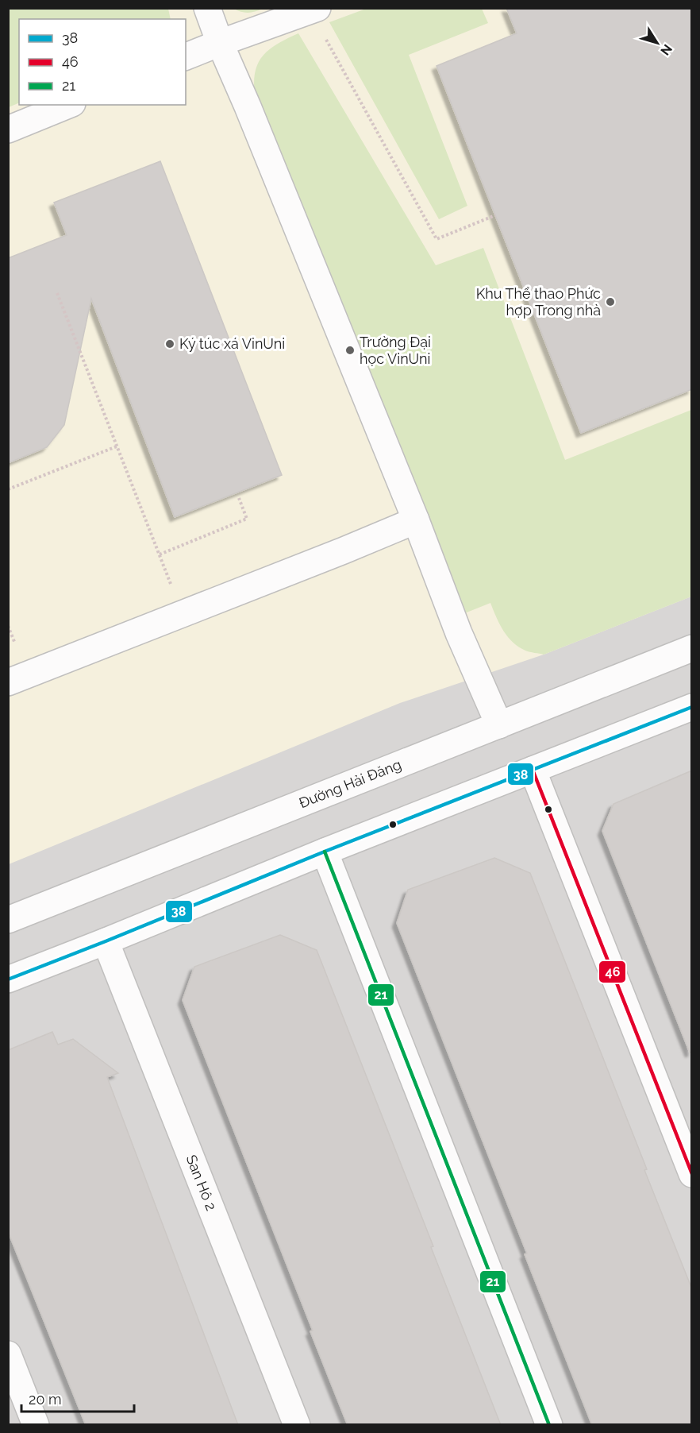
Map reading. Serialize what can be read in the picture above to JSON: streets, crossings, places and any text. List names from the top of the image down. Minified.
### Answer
{"streets":{"street":["Đường Hải Đăng","San Hô 2"]},"places":["Khu Thể thao Phức hợp Trong nhà","Ký túc xá VinUni","Trường Đại học VinUni"],"lines":["transit line 38","transit line 46","transit line 21"],"legend":["38","46","21"],"scale_bar":"20 m","north":"bottom right"}
